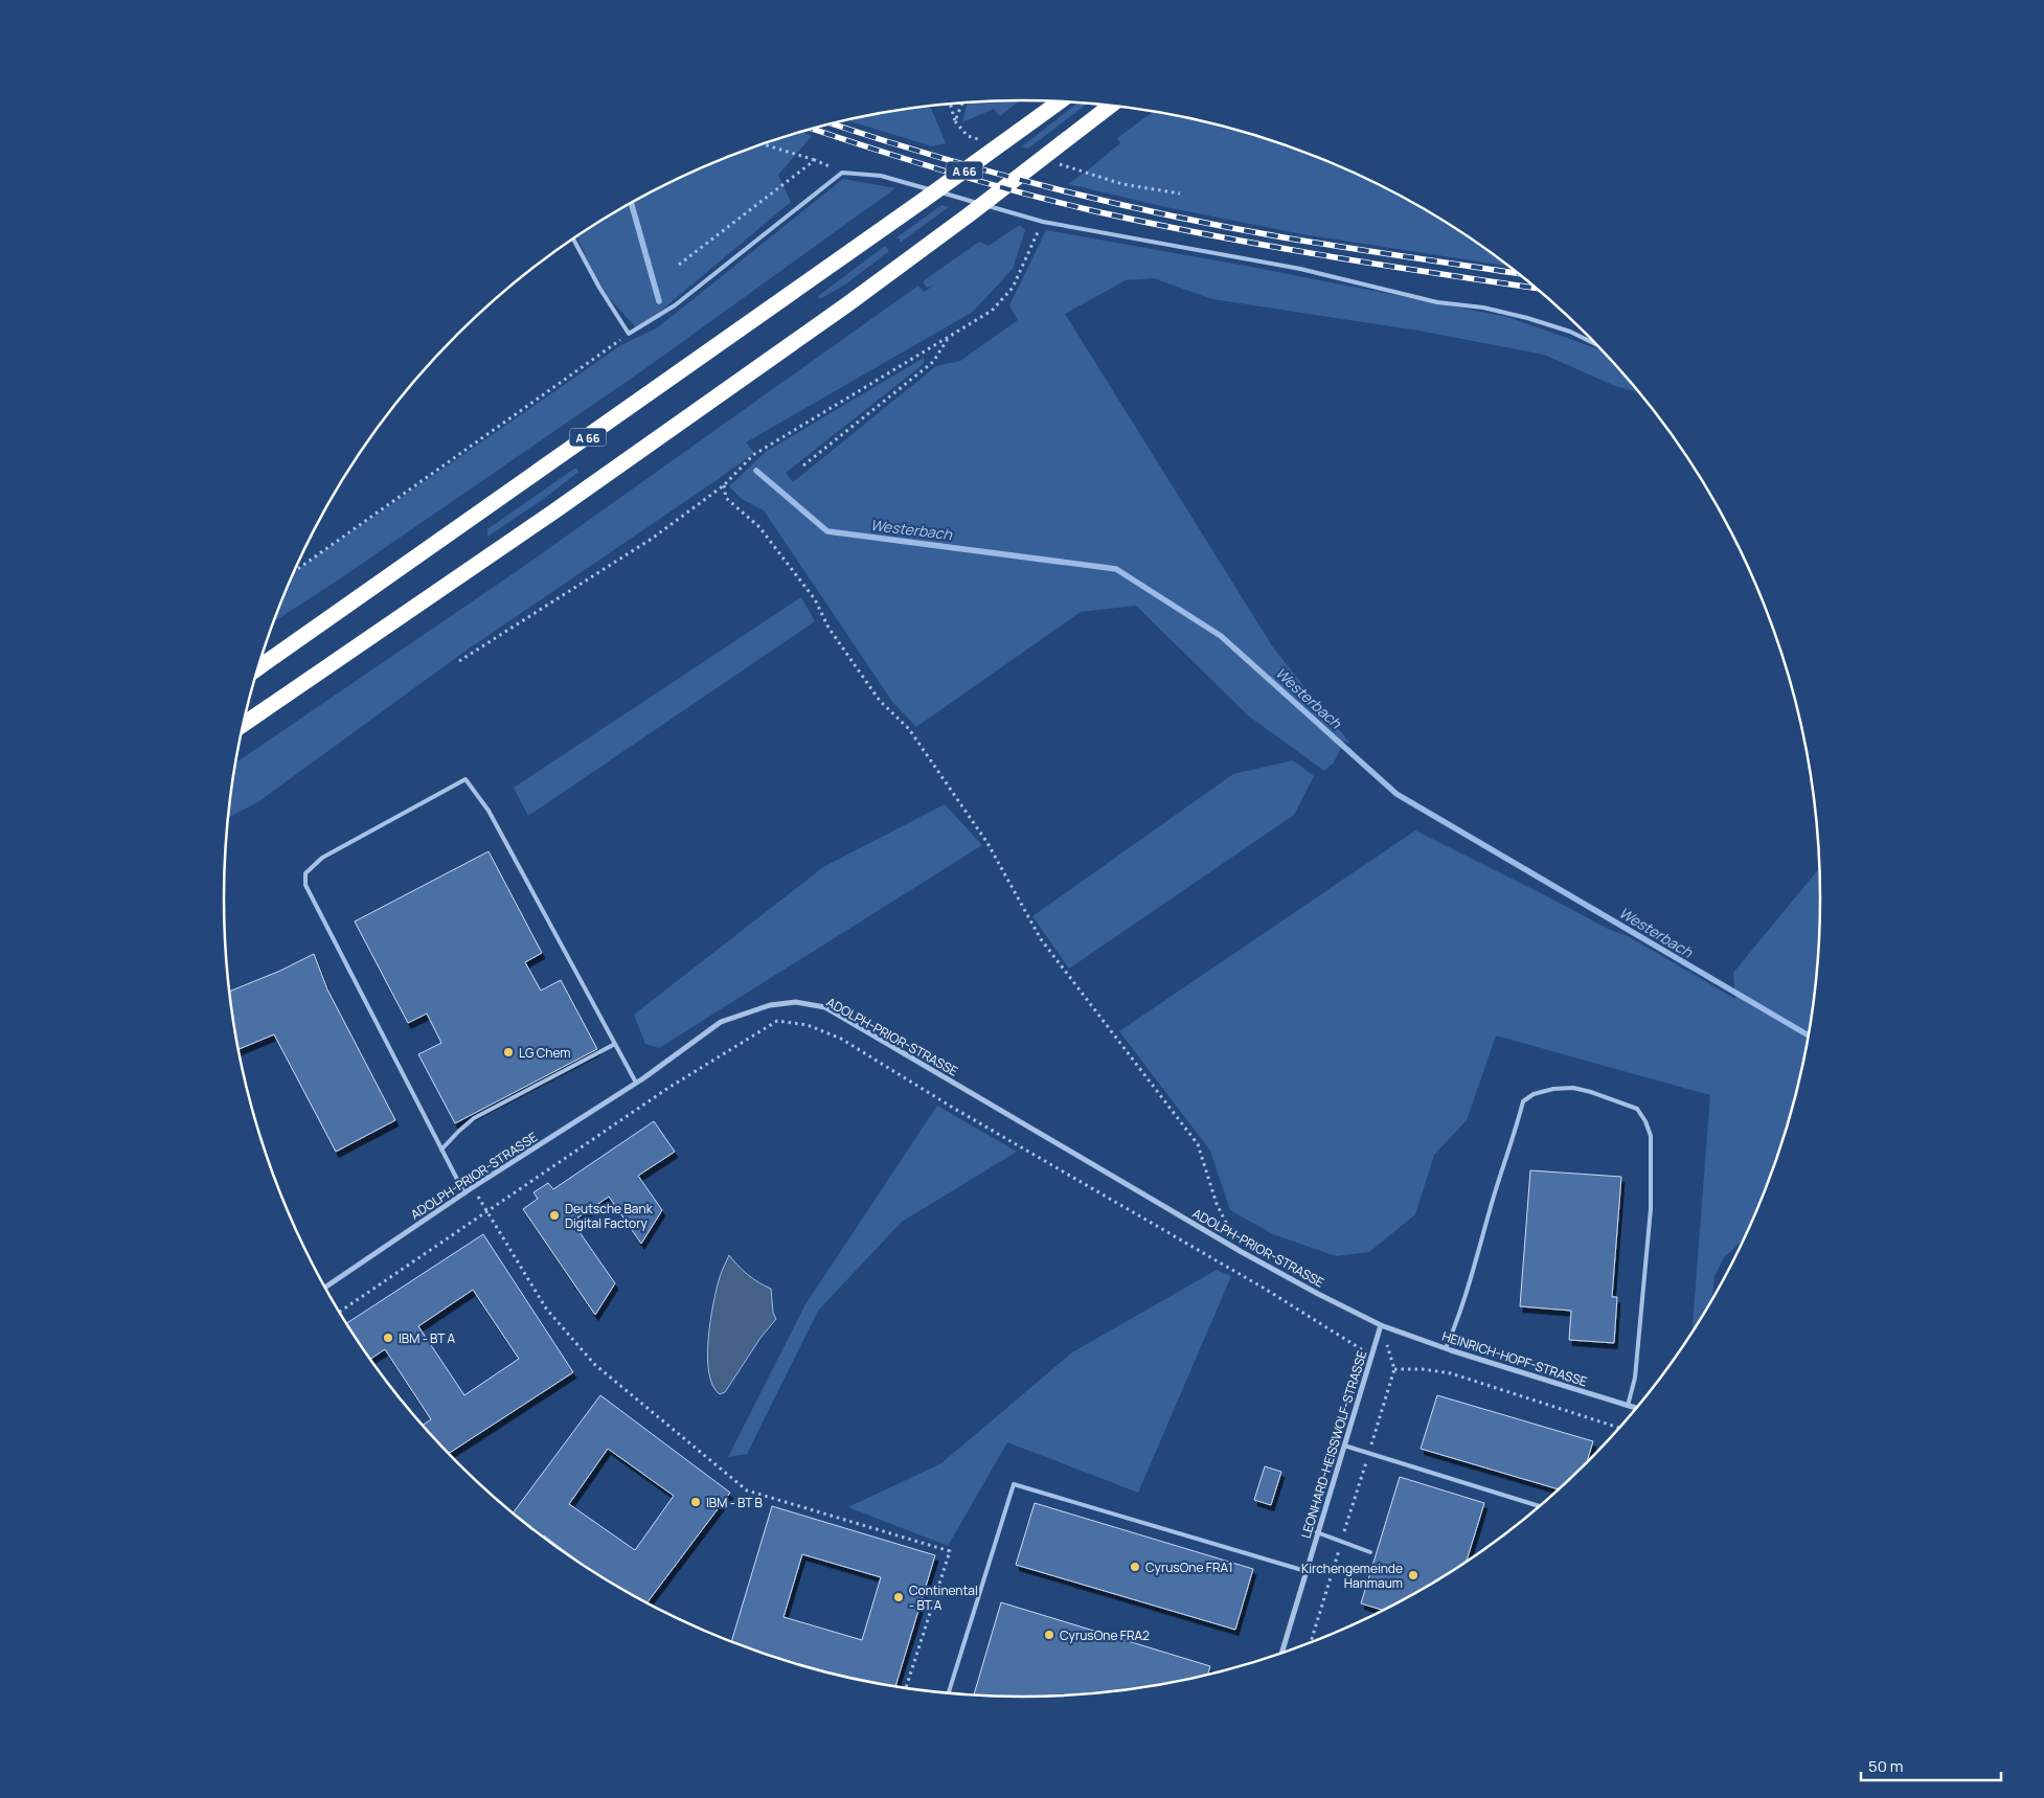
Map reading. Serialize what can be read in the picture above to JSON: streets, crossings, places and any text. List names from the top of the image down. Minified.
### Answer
{"streets":{"highway":["A 66"],"street":["ADOLPH-PRIOR-STRASSE","HEINRICH-HOPF-STRASSE","LEONHARD-HEISSWOLF-STRASSE"]},"crossings":[["ADOLPH-PRIOR-STRASSE","HEINRICH-HOPF-STRASSE"],["ADOLPH-PRIOR-STRASSE","LEONHARD-HEISSWOLF-STRASSE"],["HEINRICH-HOPF-STRASSE","LEONHARD-HEISSWOLF-STRASSE"]],"water":["Westerbach"],"places":["LG Chem","Deutsche Bank Digital Factory","IBM - BT A","IBM - BT B","CyrusOne FRA1","Kirchengemeinde Hanmaum","Continental - BT A","CyrusOne FRA2"],"scale_bar":"50 m"}
